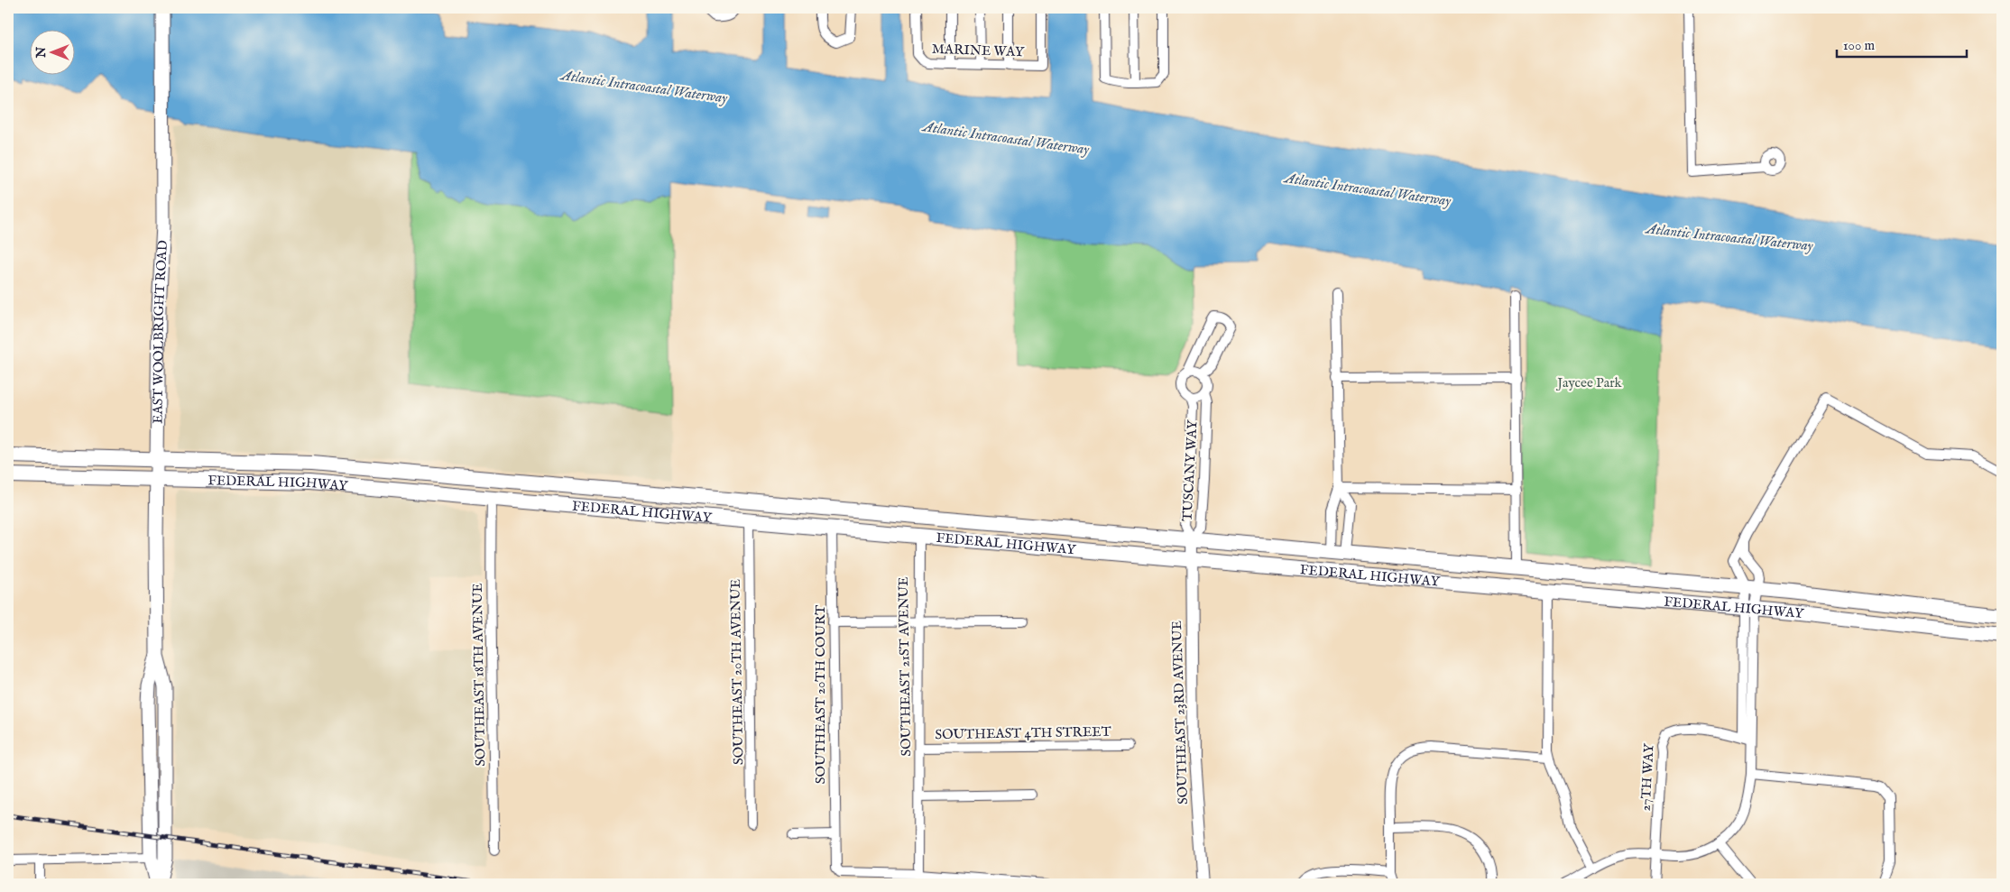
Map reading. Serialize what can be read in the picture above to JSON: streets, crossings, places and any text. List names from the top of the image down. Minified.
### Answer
{"streets":{"main road":["EAST WOOLBRIGHT ROAD","FEDERAL HIGHWAY"],"street":["MARINE WAY","TUSCANY WAY","SOUTHEAST 21ST AVENUE","SOUTHEAST 20TH AVENUE","SOUTHEAST 18TH AVENUE","SOUTHEAST 20TH COURT","SOUTHEAST 23RD AVENUE","SOUTHEAST 4TH STREET","27TH WAY"]},"crossings":[["EAST WOOLBRIGHT ROAD","FEDERAL HIGHWAY"],["TUSCANY WAY","FEDERAL HIGHWAY"],["TUSCANY WAY","SOUTHEAST 23RD AVENUE"],["FEDERAL HIGHWAY","SOUTHEAST 21ST AVENUE"],["FEDERAL HIGHWAY","SOUTHEAST 20TH AVENUE"],["FEDERAL HIGHWAY","SOUTHEAST 18TH AVENUE"],["FEDERAL HIGHWAY","SOUTHEAST 20TH COURT"],["FEDERAL HIGHWAY","SOUTHEAST 23RD AVENUE"],["SOUTHEAST 21ST AVENUE","SOUTHEAST 20TH COURT"],["SOUTHEAST 21ST AVENUE","SOUTHEAST 4TH STREET"]],"water":["Atlantic Intracoastal Waterway"],"parks":["Jaycee Park"],"scale_bar":"100 m","north":"left"}
